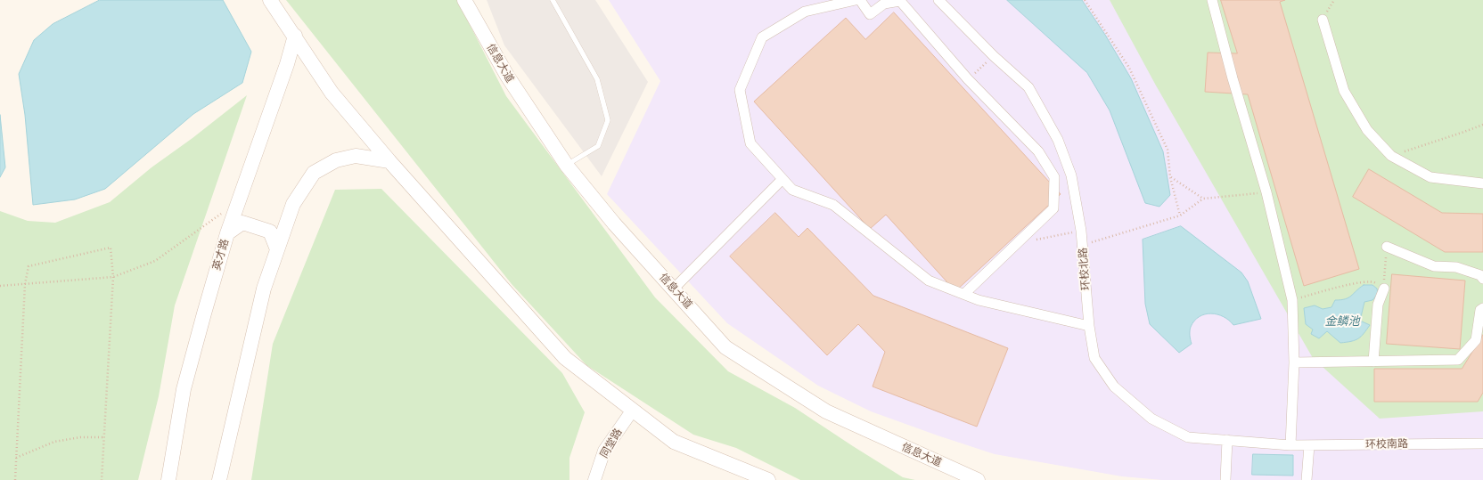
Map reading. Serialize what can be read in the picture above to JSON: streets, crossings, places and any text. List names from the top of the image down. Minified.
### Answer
{"streets":{"main road":["信息大道","英才路"],"street":["环校北路","同堂路","环校南路"]},"crossings":[["环校北路","环校南路"]],"water":["金鳞池"]}
